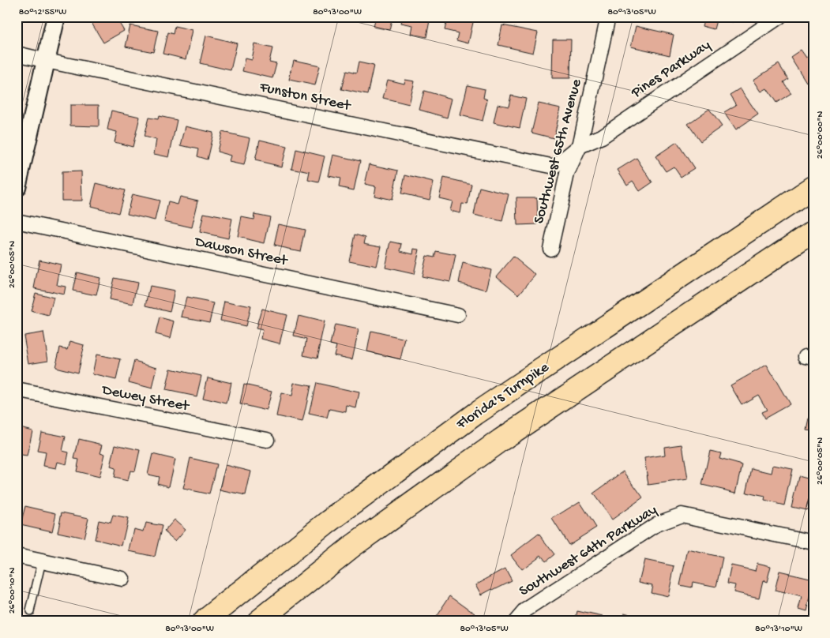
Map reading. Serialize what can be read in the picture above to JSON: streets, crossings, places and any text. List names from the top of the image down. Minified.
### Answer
{"streets":{"highway":["Florida's Turnpike"],"street":["Pines Parkway","Funston Street","Southwest 65th Avenue","Dawson Street","Dewey Street","Southwest 64th Parkway"]},"crossings":[["Pines Parkway","Funston Street"],["Pines Parkway","Southwest 65th Avenue"],["Funston Street","Southwest 65th Avenue"]],"coordinates":["80°12'55\"W","80°13'00\"W","80°13'05\"W","26°00'00\"N","26°00'05\"N","26°00'10\"N","80°13'10\"W"]}
